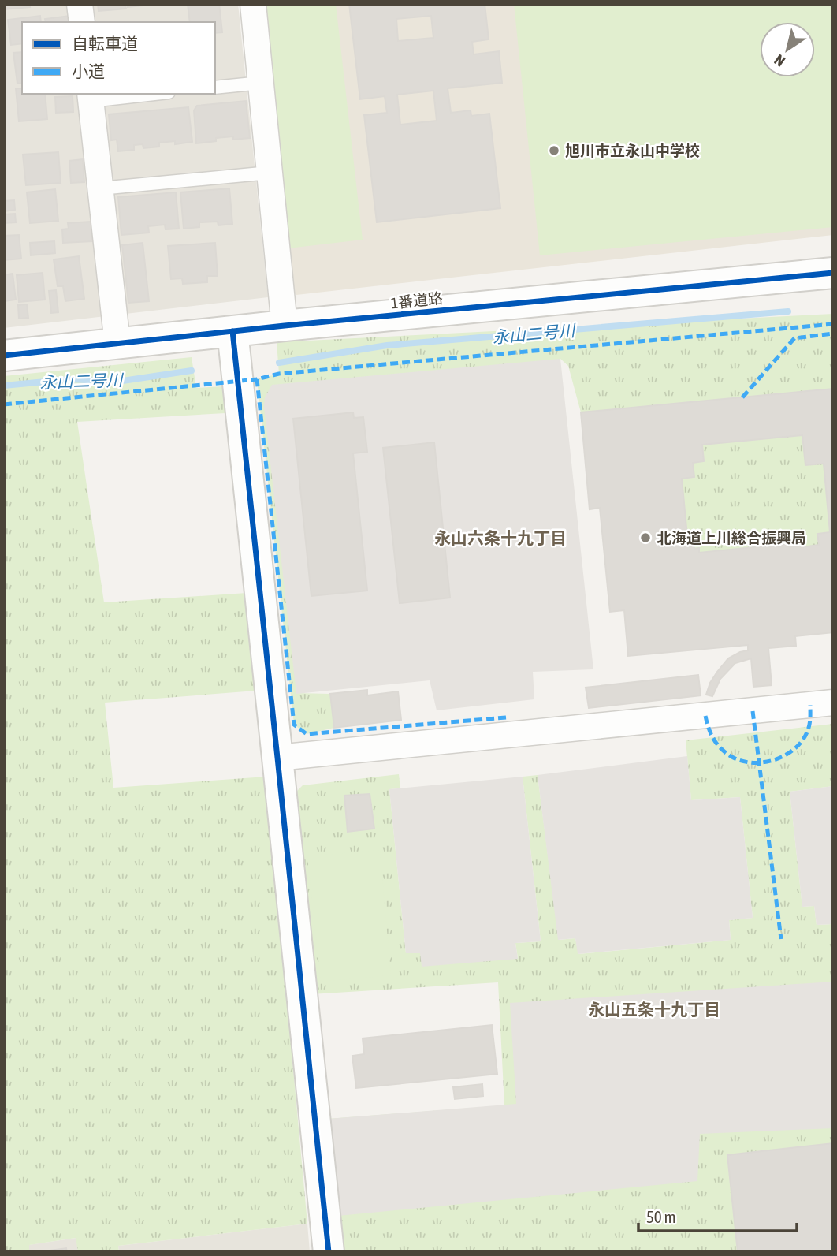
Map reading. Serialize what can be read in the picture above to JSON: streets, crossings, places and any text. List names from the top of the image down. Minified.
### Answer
{"streets":{"street":["1番道路"]},"districts":["永山六条十九丁目","永山五条十九丁目"],"water":["永山二号川"],"places":["旭川市立永山中学校","北海道上川総合振興局"],"legend":["自転車道","小道"],"scale_bar":"50 m","north":"bottom left"}
